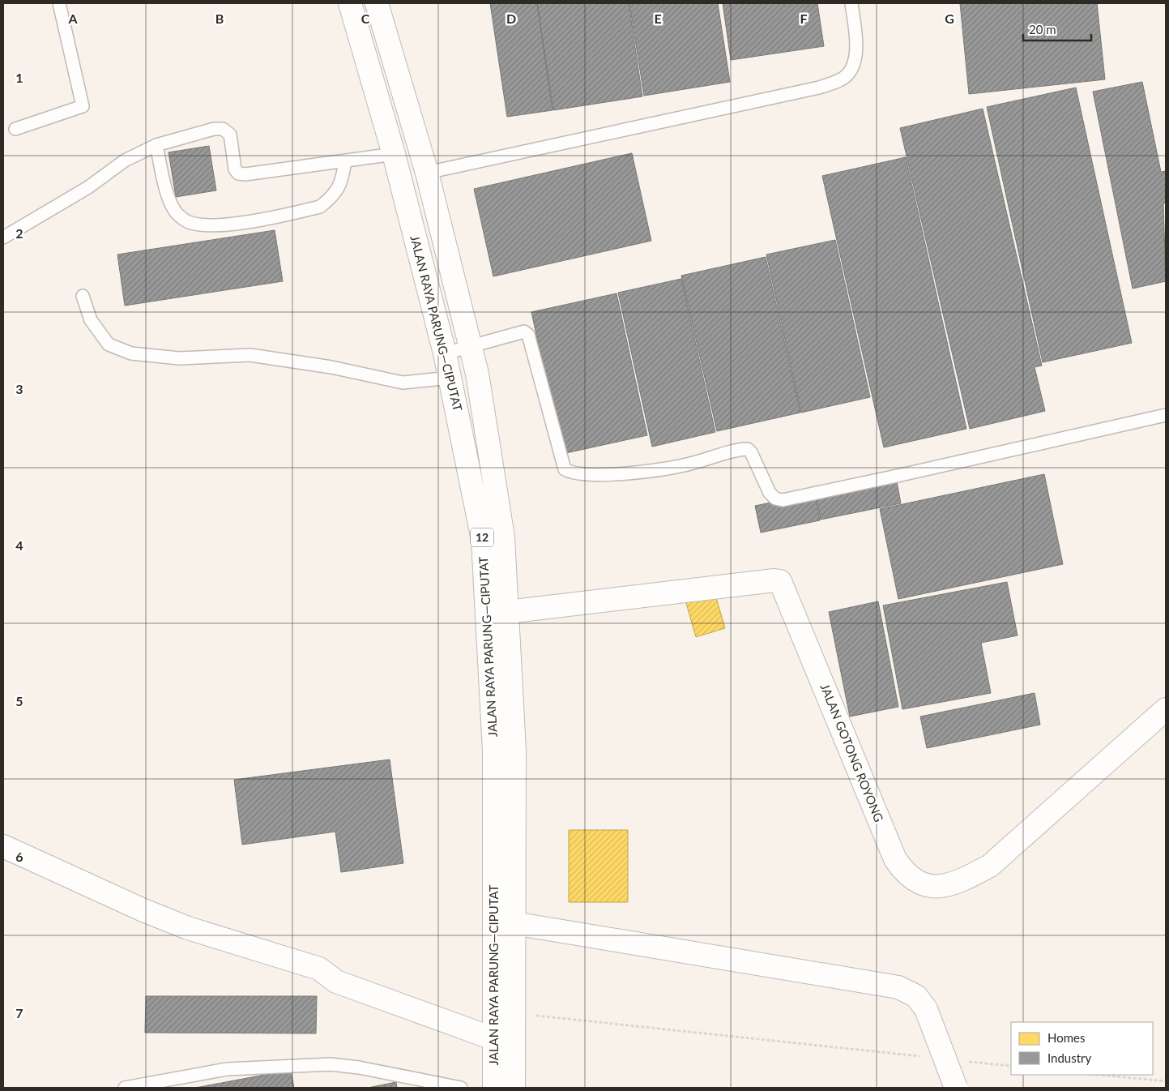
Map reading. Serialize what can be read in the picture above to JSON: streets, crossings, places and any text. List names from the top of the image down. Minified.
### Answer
{"streets":{"main road":["JALAN RAYA PARUNG—CIPUTAT","12","JALAN GOTONG ROYONG"]},"crossings":[["JALAN RAYA PARUNG—CIPUTAT","JALAN GOTONG ROYONG"]],"legend":["Homes","Industry"],"scale_bar":"20 m","grid":{"columns":["A","B","C","D","E","F","G"],"rows":["1","2","3","4","5","6","7"]}}
